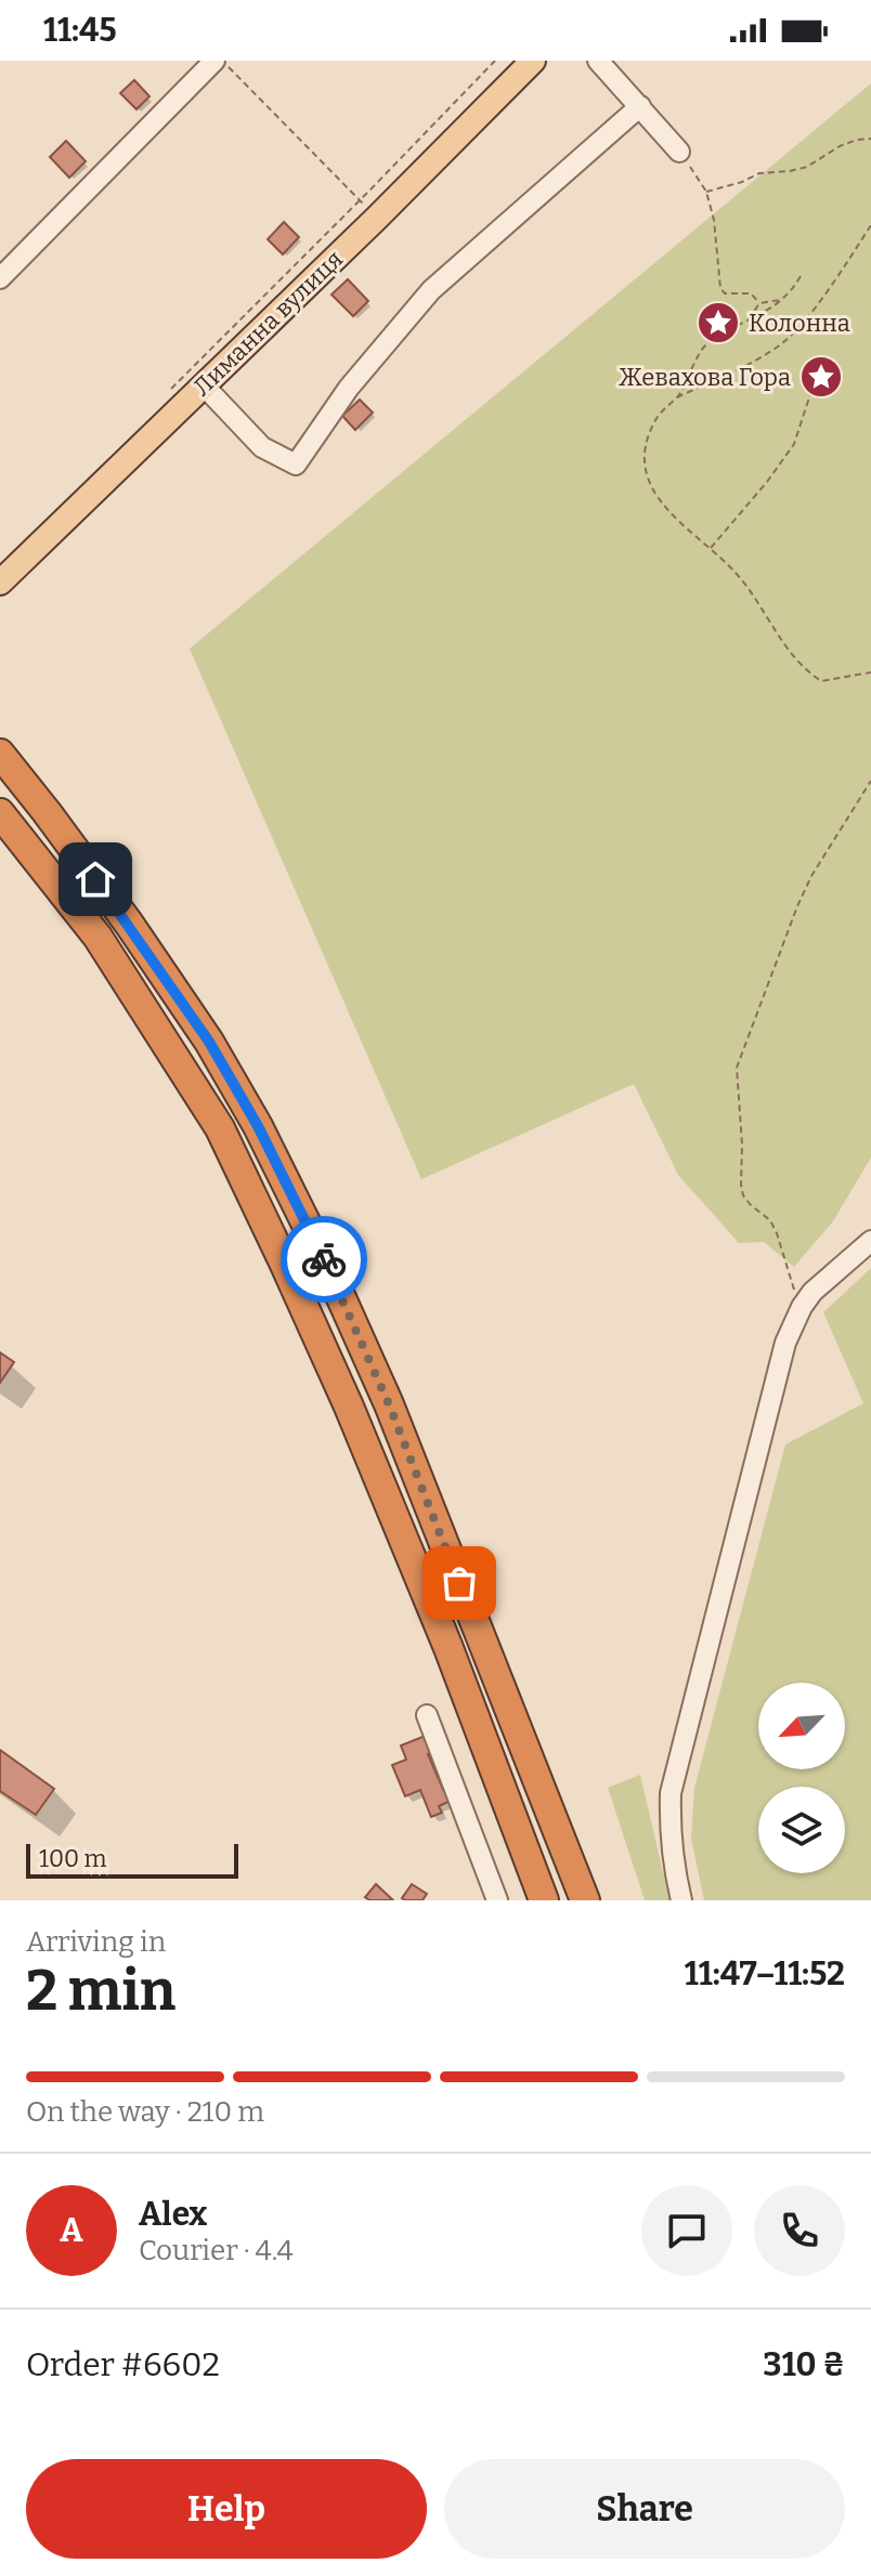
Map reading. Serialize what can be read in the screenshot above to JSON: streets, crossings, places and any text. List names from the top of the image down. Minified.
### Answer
{"streets":{"main road":["Лиманна вулиця"]},"places":{"place":["Колонна","Жевахова Гора"]},"scale_bar":"100 m","north":"bottom left","page":{"status":"11:45","scale":"100 m","heading":["2 min","Arriving in","11:47–11:52"],"panel":["Alex","Courier · 4.4","Order #6602","310 ₴"],"bar":"On the way · 210 m","round":"A","buttons":["Help","Share"]}}
